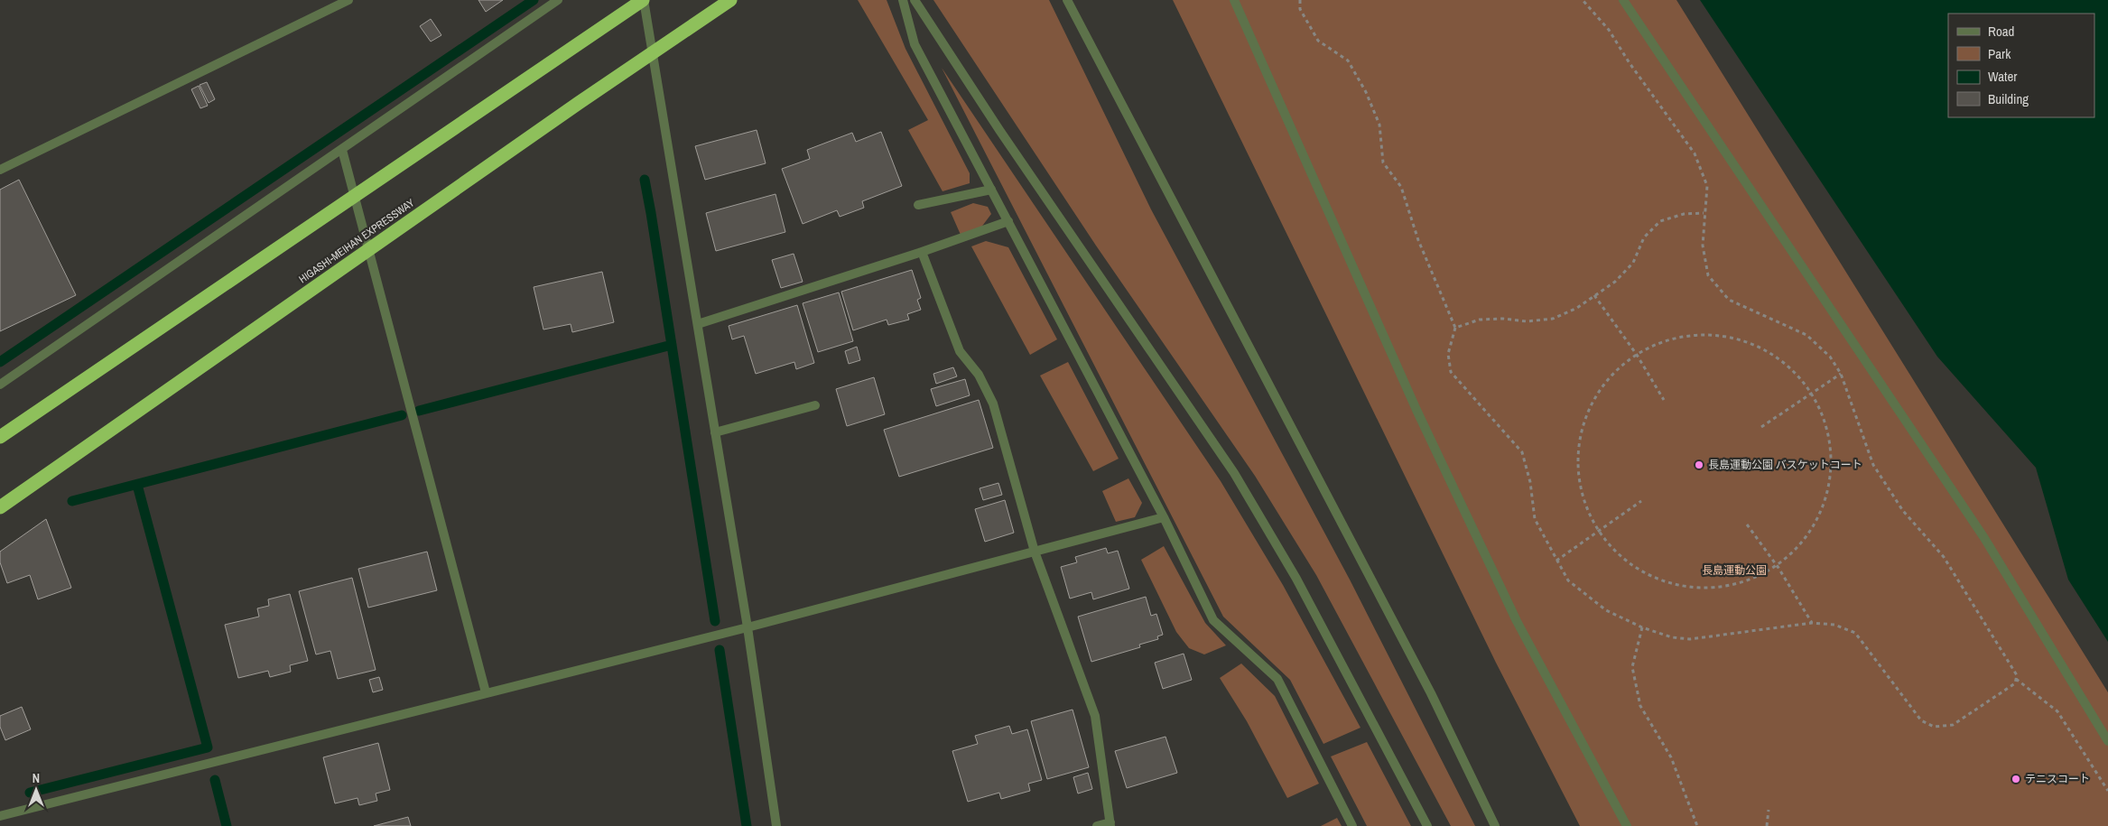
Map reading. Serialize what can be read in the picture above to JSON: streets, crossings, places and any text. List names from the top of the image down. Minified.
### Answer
{"streets":{"highway":["HIGASHI-MEIHAN EXPRESSWAY"]},"parks":["長島運動公園"],"places":["長島運動公園 バスケットコート","テニスコート"],"legend":["Road","Park","Water","Building"],"north":"top"}
